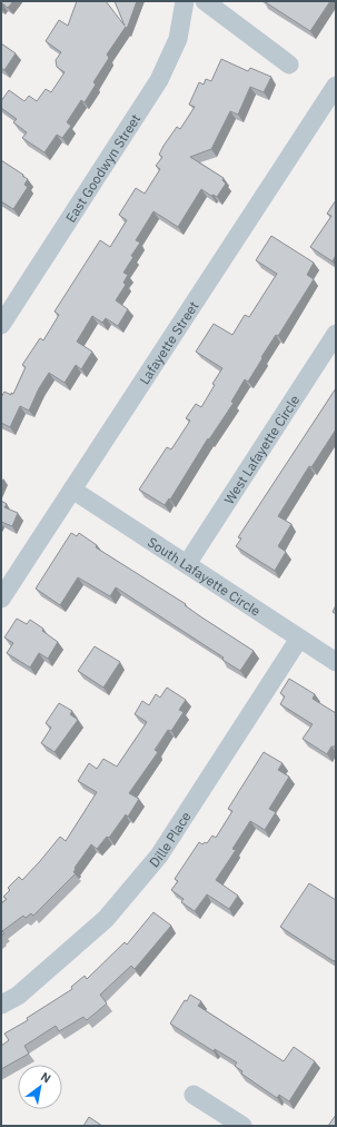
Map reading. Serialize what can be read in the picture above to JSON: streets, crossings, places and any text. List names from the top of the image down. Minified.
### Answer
{"streets":{"street":["East Goodwyn Street","Lafayette Street","West Lafayette Circle","South Lafayette Circle","Dille Place"]},"crossings":[["Lafayette Street","South Lafayette Circle"],["West Lafayette Circle","South Lafayette Circle"],["South Lafayette Circle","Dille Place"]],"north":"top right"}
